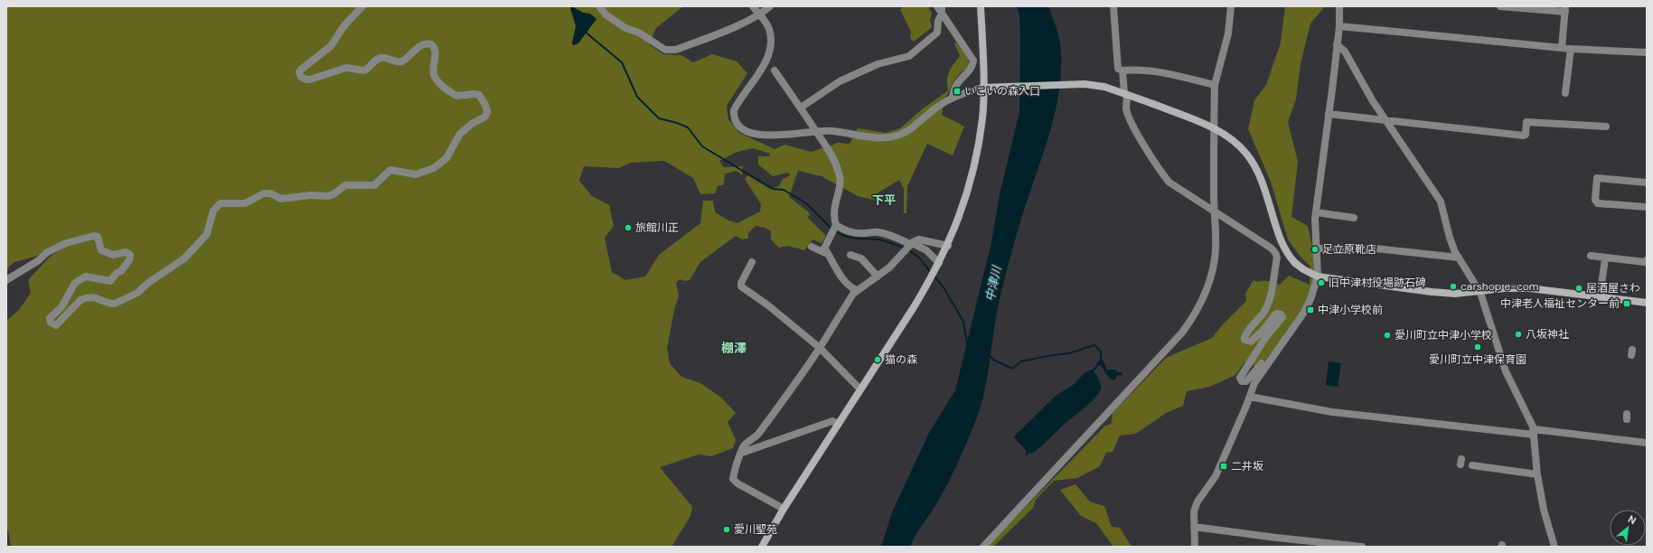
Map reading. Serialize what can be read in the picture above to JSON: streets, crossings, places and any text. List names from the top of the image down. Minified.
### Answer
{"districts":["下平","棚澤"],"water":["中津川"],"places":{"transit":["いこいの森入口","中津老人福祉センター前","中津小学校前","二井坂"],"other":["旅館川正","足立原靴店","旧中津村役場跡石碑","carshop e-com","居酒屋さわ","八坂神社","愛川町立中津小学校","愛川町立中津保育園","猫の森","愛川聖苑"]},"north":"top right"}
